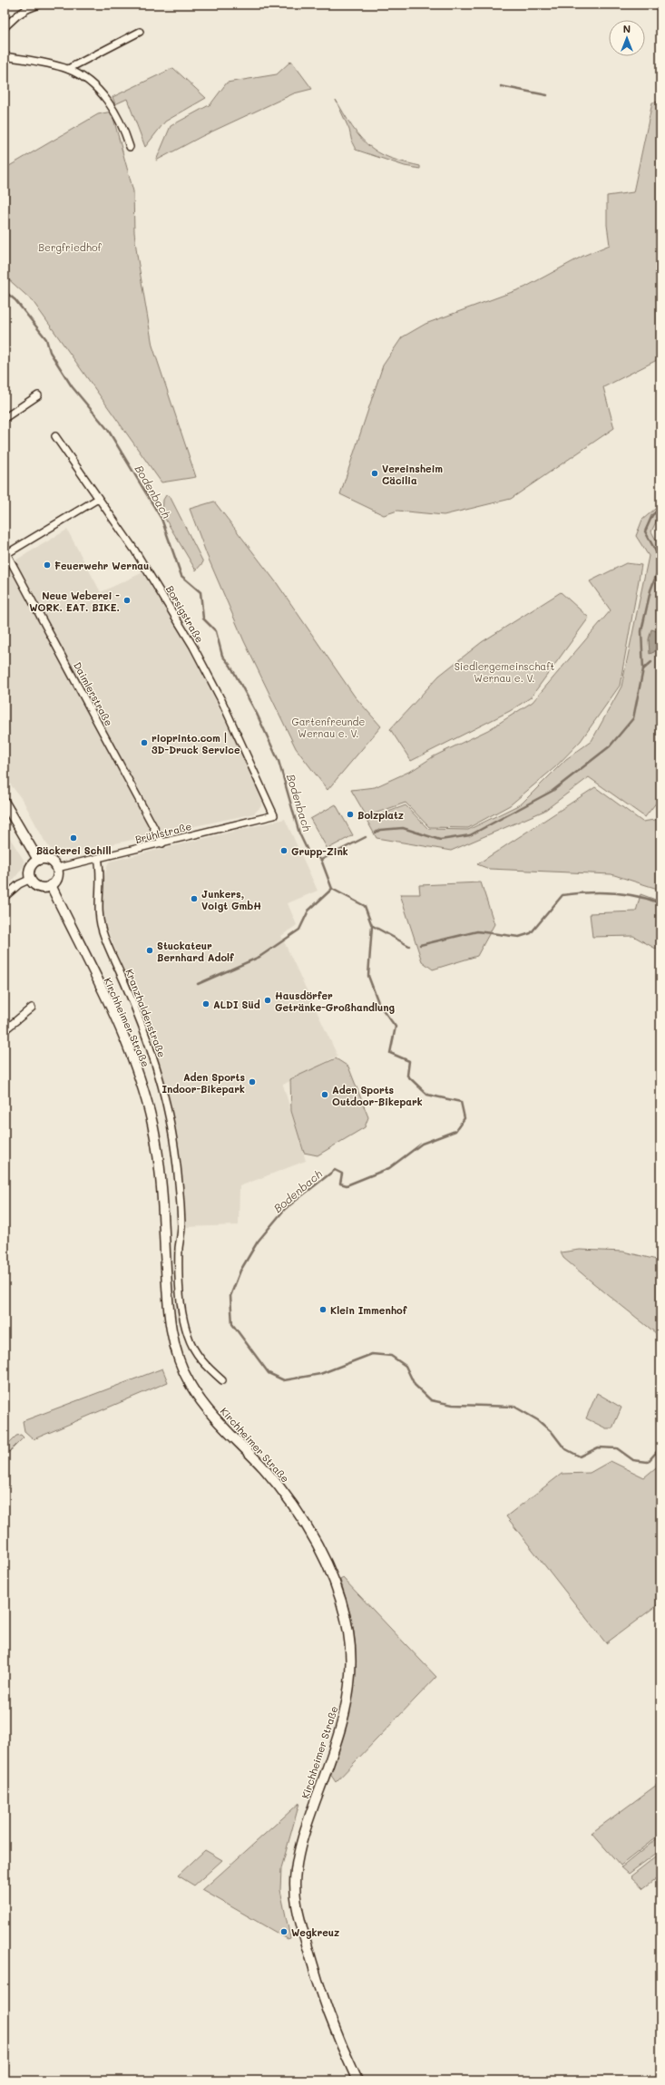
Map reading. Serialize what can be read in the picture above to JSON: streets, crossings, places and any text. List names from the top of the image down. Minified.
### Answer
{"streets":{"main road":["Kirchheimer Straße"],"street":["Borsigstraße","Daimlerstraße","Brühlstraße","Kranzhaldenstraße"]},"crossings":[["Borsigstraße","Brühlstraße"],["Daimlerstraße","Brühlstraße"],["Brühlstraße","Kranzhaldenstraße"],["Brühlstraße","Kirchheimer Straße"]],"water":["Bodenbach"],"parks":["Bergfriedhof","Siedlergemeinschaft Wernau e. V.","Gartenfreunde Wernau e. V."],"places":["Vereinsheim Cäcilia","Feuerwehr Wernau","Neue Weberei - WORK. EAT. BIKE.","rioprinto.com | 3D-Druck Service","Bolzplatz","Bäckerei Schill","Grupp-Zink","Junkers, Voigt GmbH","Stuckateur Bernhard Adolf","Hausdörfer Getränke-Großhandlung","ALDI Süd","Aden Sports Indoor-Bikepark","Aden Sports Outdoor-Bikepark","Klein Immenhof","Wegkreuz"],"north":"top"}
